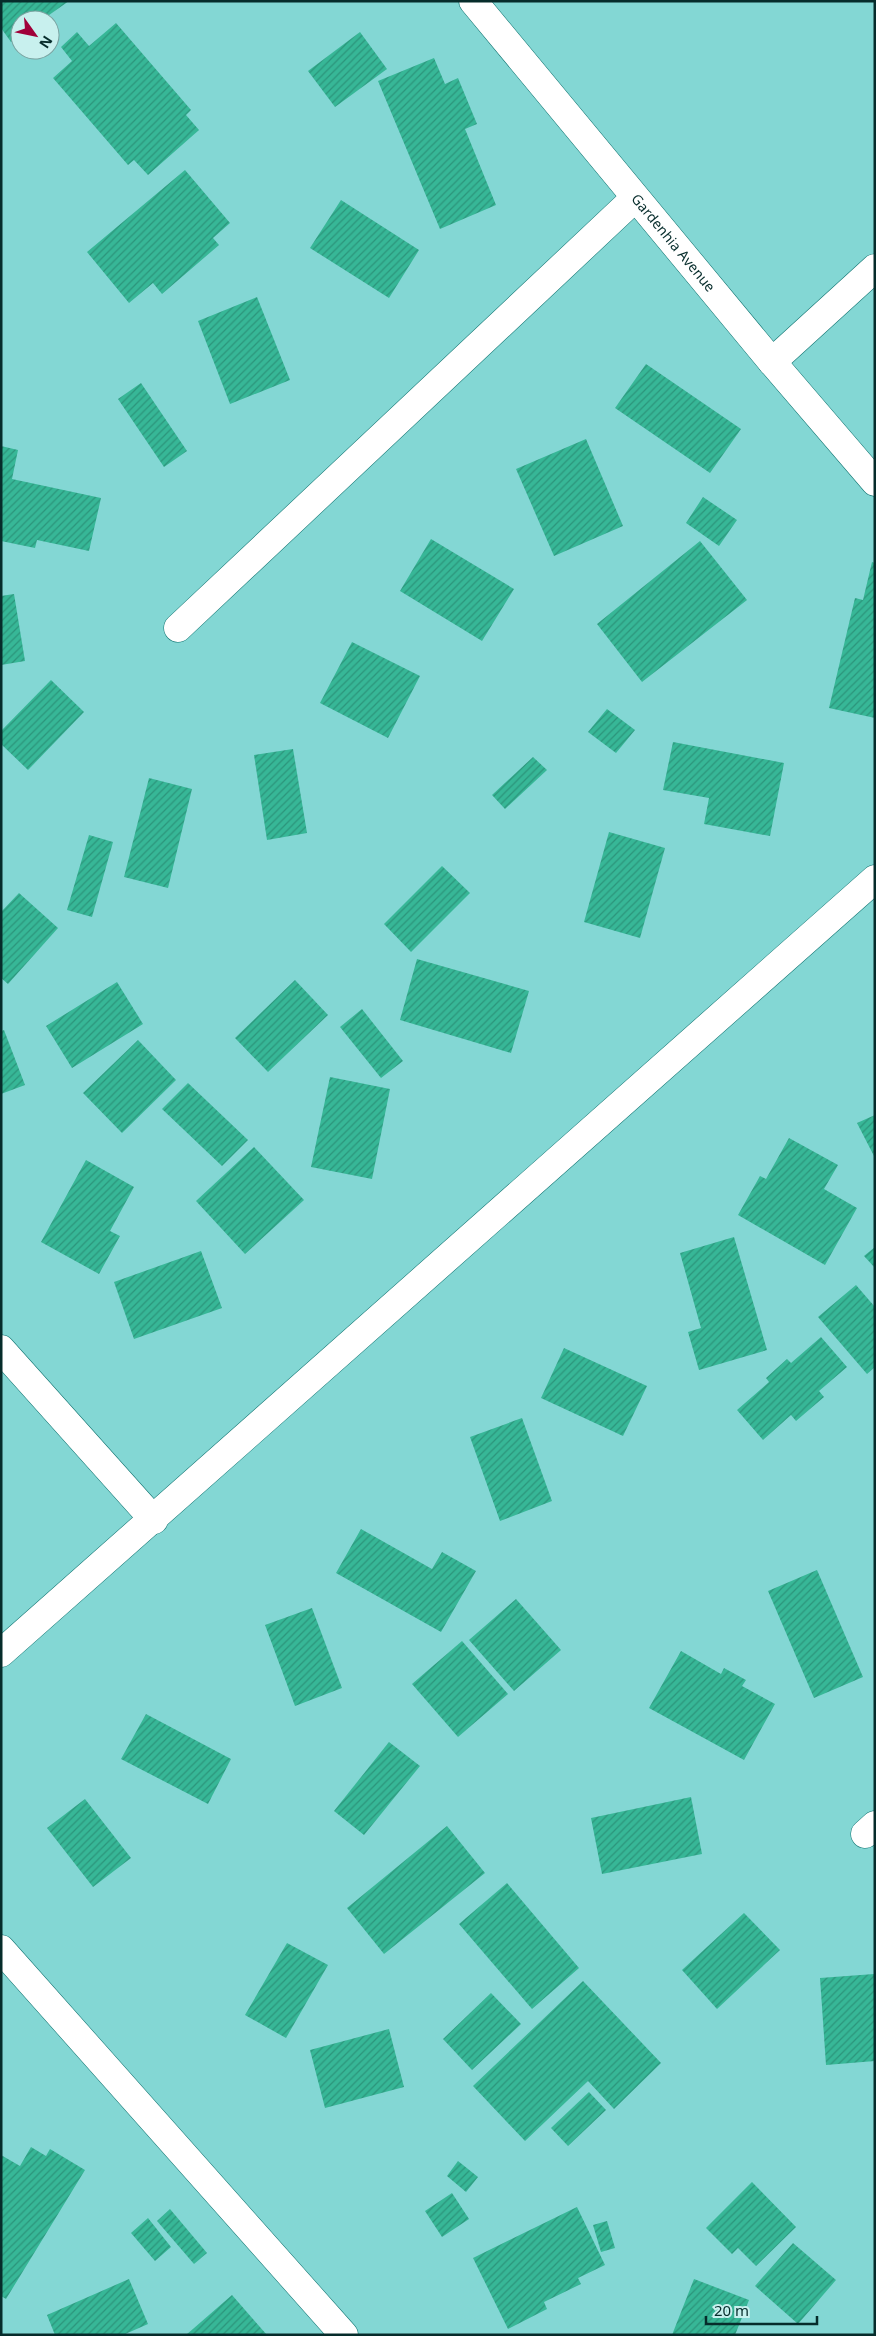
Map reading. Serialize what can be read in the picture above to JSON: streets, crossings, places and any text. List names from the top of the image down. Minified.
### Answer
{"streets":{"street":["Gardenhia Avenue"]},"scale_bar":"20 m","north":"bottom right"}
